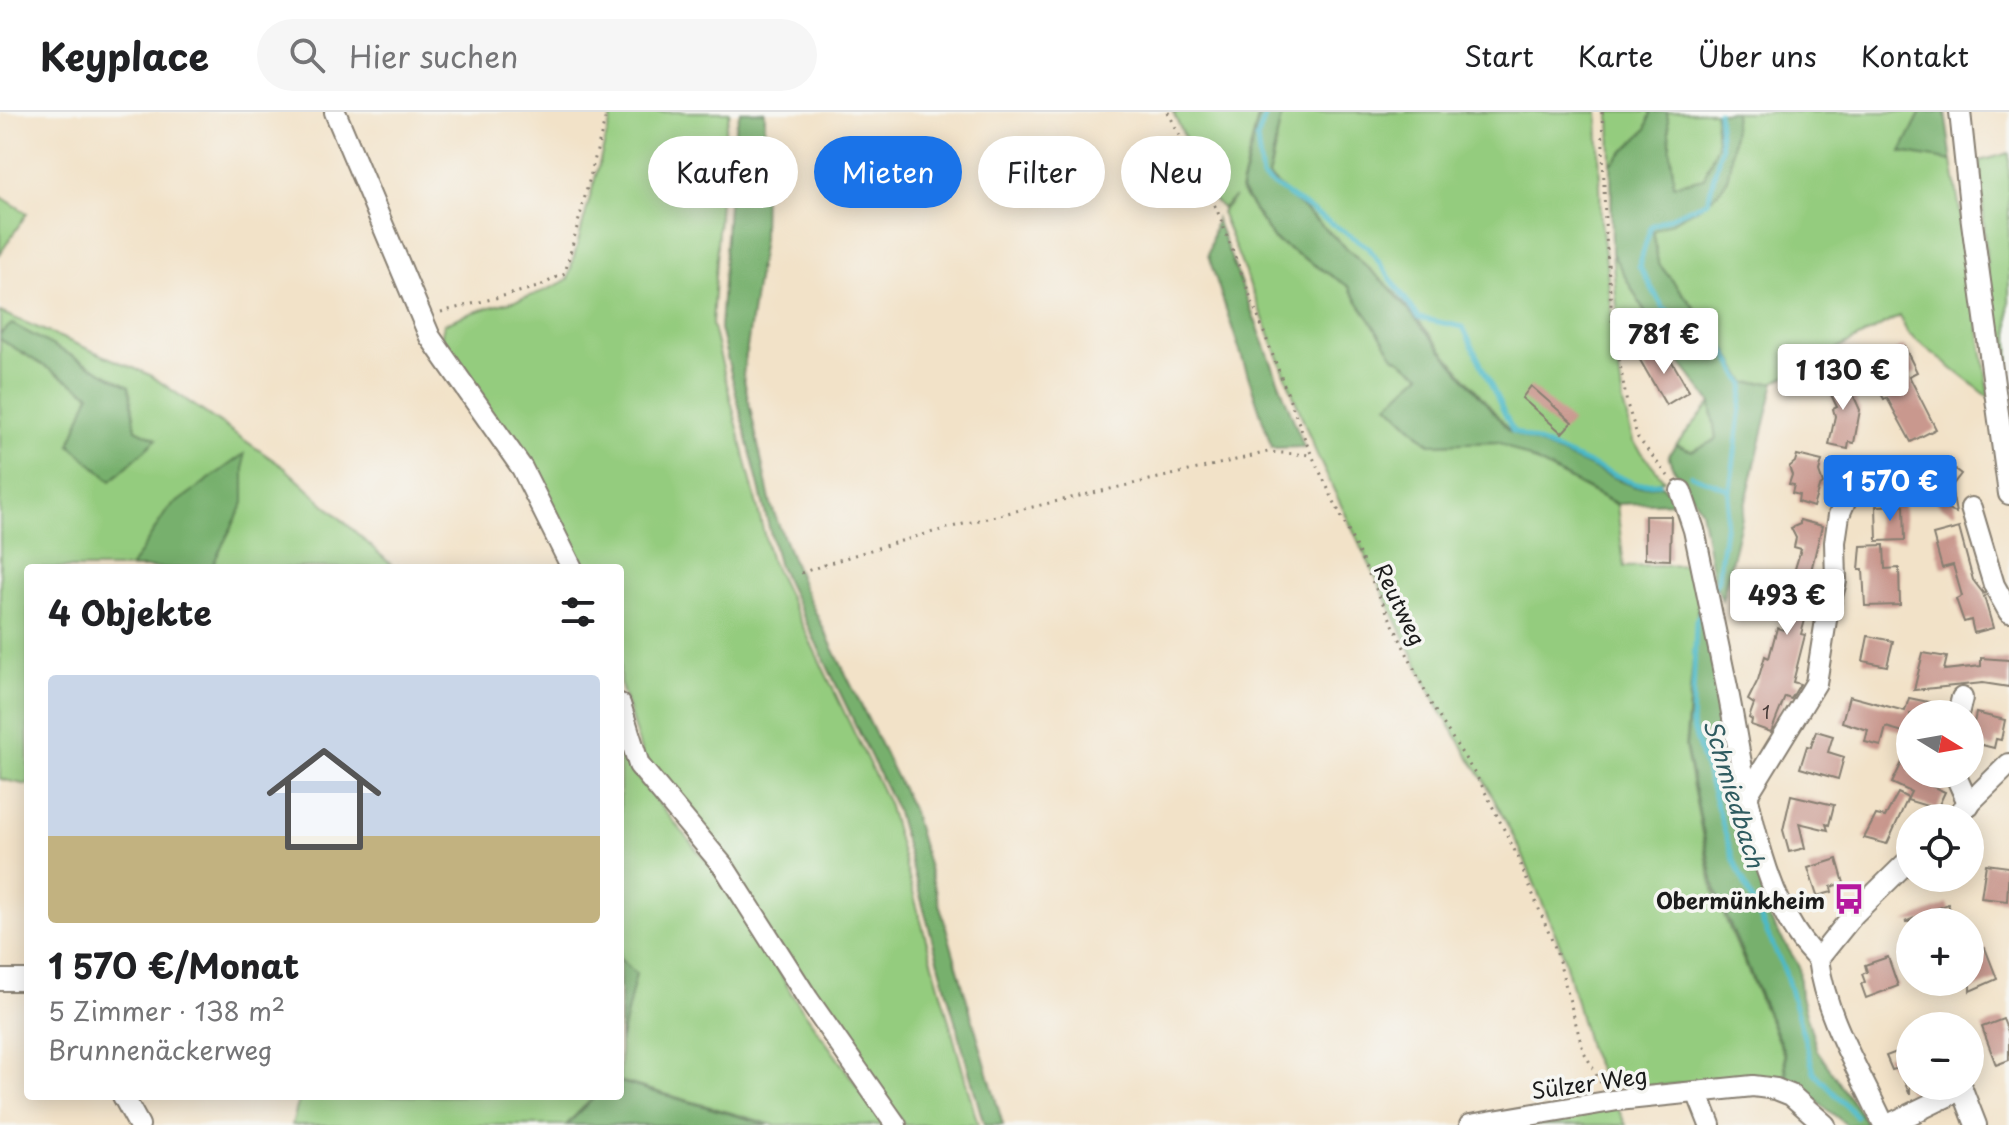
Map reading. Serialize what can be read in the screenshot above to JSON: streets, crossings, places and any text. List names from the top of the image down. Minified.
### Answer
{"streets":{"street":["Sülzer Weg"],"path":["Reutweg"]},"crossings":[["Reutweg","Sülzer Weg"]],"water":["Schmiedbach"],"places":{"bus stop":["Obermünkheim"]},"house_numbers":["1"],"north":"right","page":{"header":"Keyplace","search":"Hier suchen","nav":["Start","Karte","Über uns","Kontakt"],"chip":["Kaufen","Mieten","Filter","Neu"],"price":["781 €","1 130 €","1 570 €","493 €"],"heading":"4 Objekte","list":[{"name":"1 570 €/Monat","note":"5 Zimmer · 138 m² · Brunnenäckerweg"}],"map_buttons":["+","−"]}}
